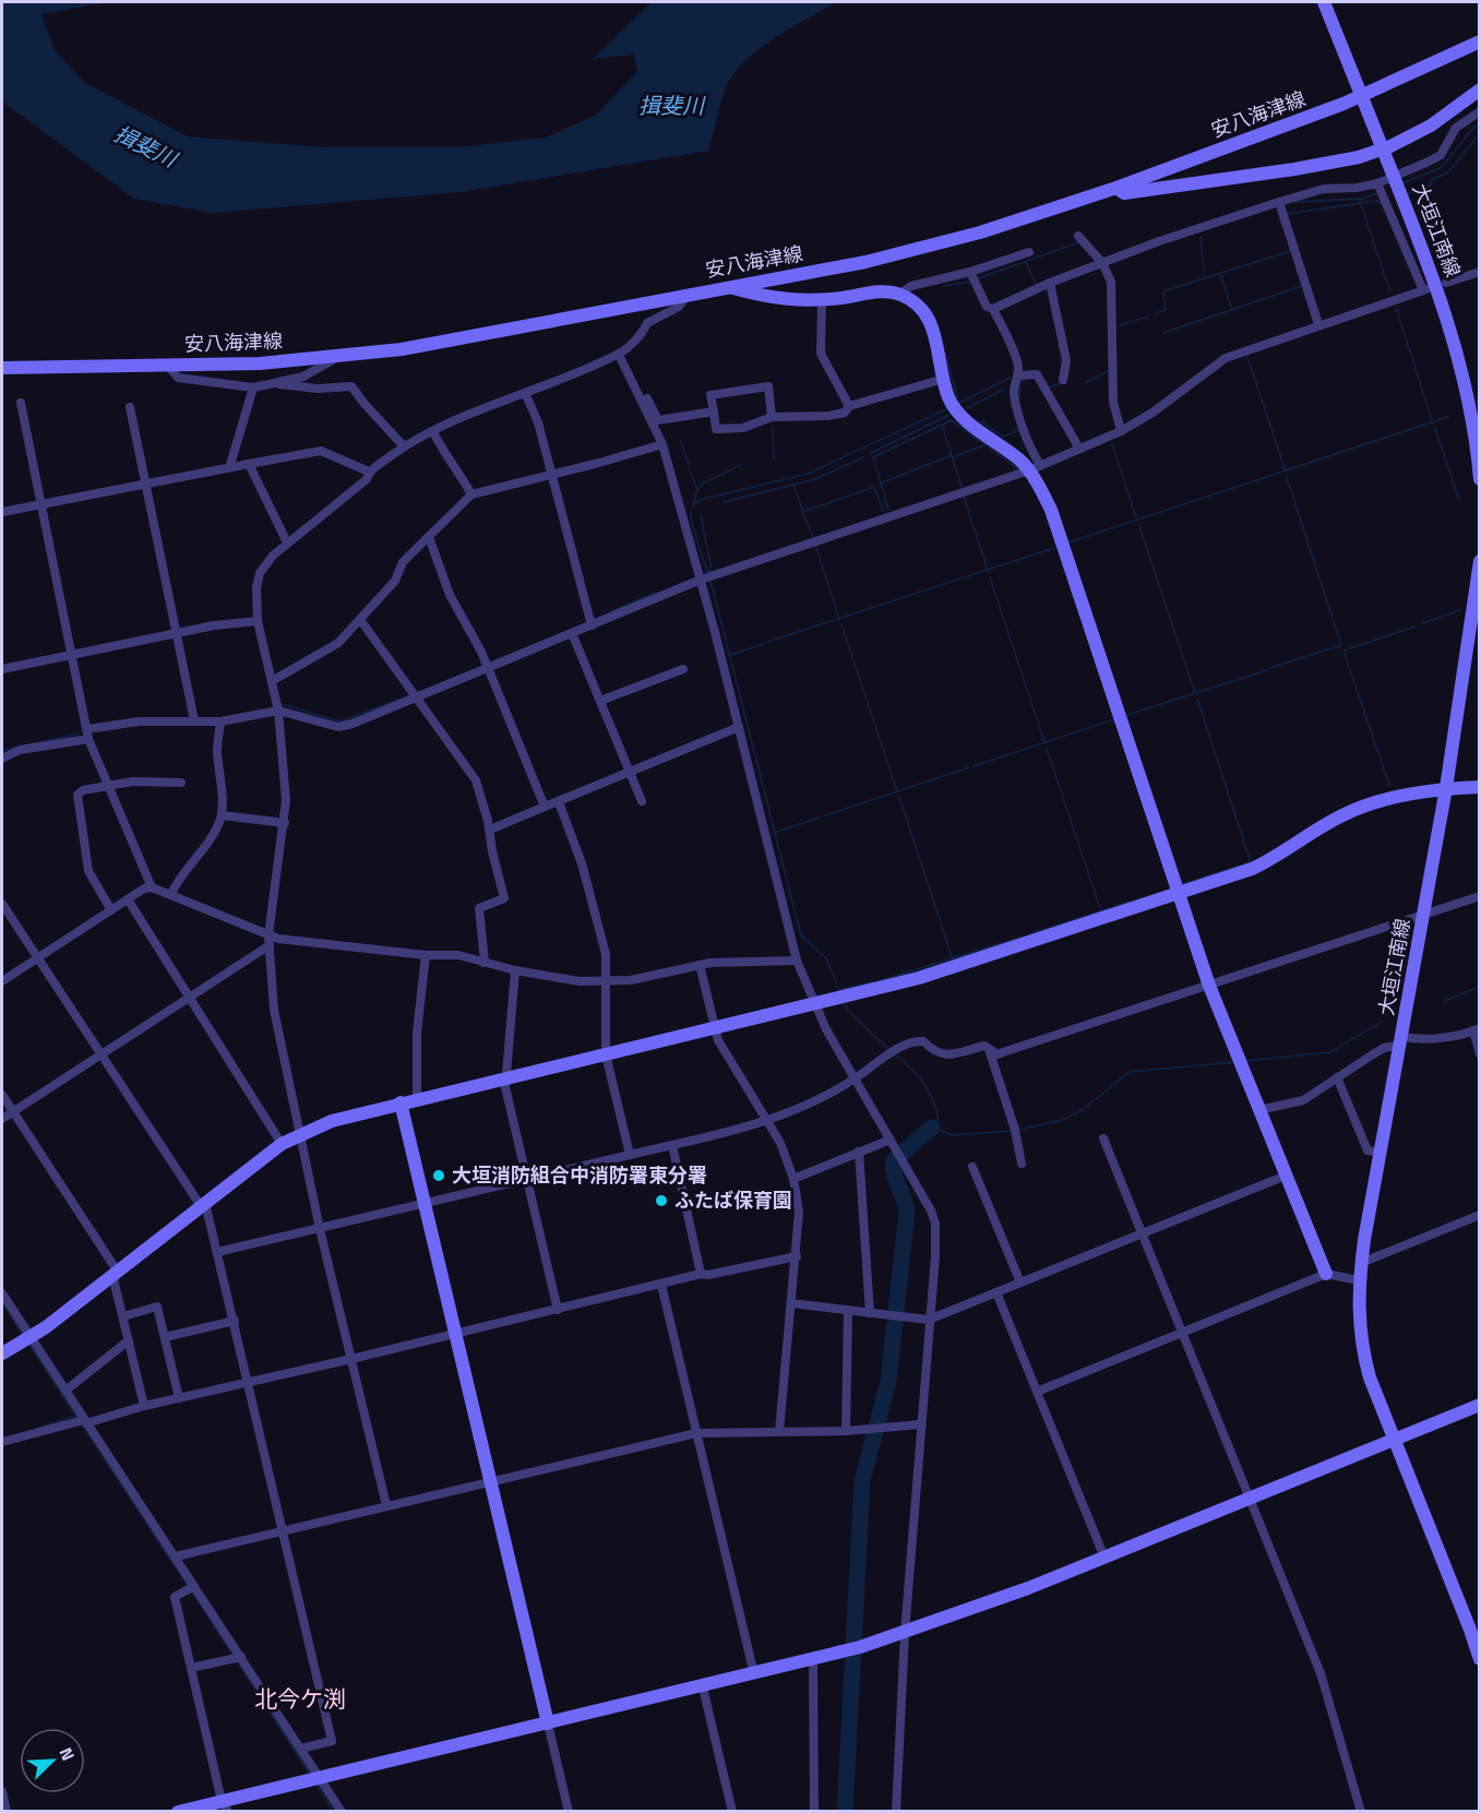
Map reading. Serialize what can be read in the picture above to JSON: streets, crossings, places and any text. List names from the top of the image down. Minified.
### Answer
{"streets":{"street":["安八海津線","大垣江南線"]},"crossings":[["安八海津線","大垣江南線"]],"districts":["北今ケ渕"],"water":["揖斐川"],"places":["大垣消防組合中消防署東分署","ふたば保育園"],"north":"top right"}
